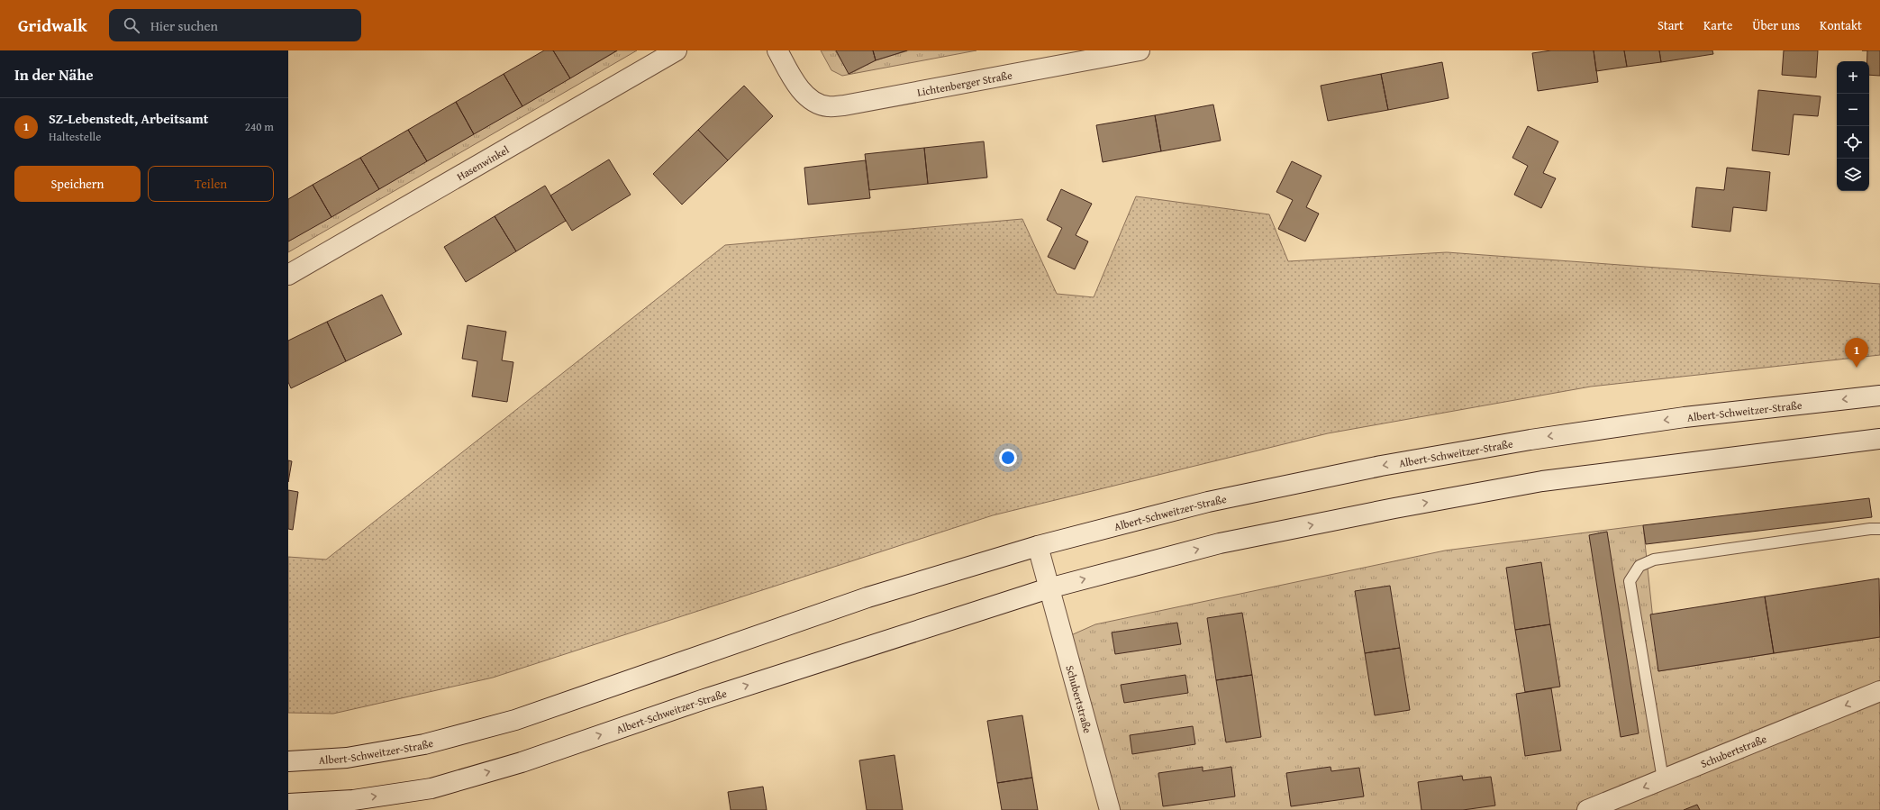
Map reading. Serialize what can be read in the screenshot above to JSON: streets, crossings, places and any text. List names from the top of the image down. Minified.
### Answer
{"streets":{"main road":["Lichtenberger Straße","Hasenwinkel","Albert-Schweitzer-Straße","Schubertstraße"]},"crossings":[["Albert-Schweitzer-Straße","Schubertstraße"]],"one_way":["Schubertstraße"],"page":{"header":"Gridwalk","search":"Hier suchen","nav":["Start","Karte","Über uns","Kontakt"],"heading":"In der Nähe","map_buttons":["+","−"],"list":[{"mark":"1","name":"SZ-Lebenstedt, Arbeitsamt","note":"Haltestelle","value":"240 m"}],"buttons":["Speichern","Teilen"],"pins":"1"}}
